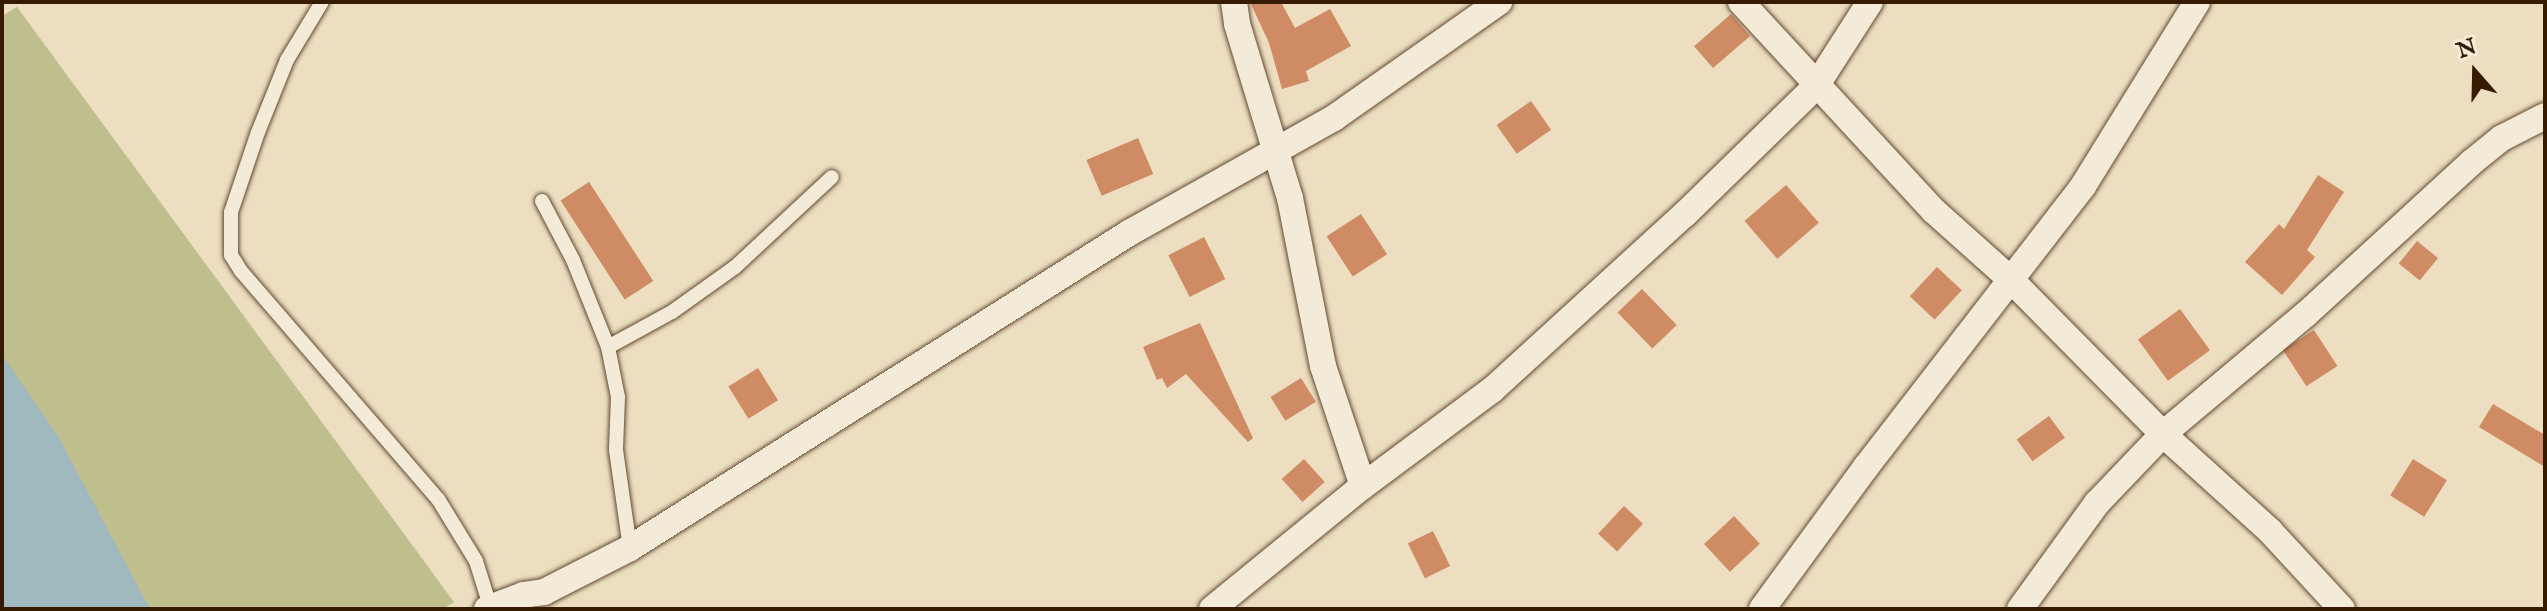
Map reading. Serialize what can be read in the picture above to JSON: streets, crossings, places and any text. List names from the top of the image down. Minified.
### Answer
{"north":"top"}
